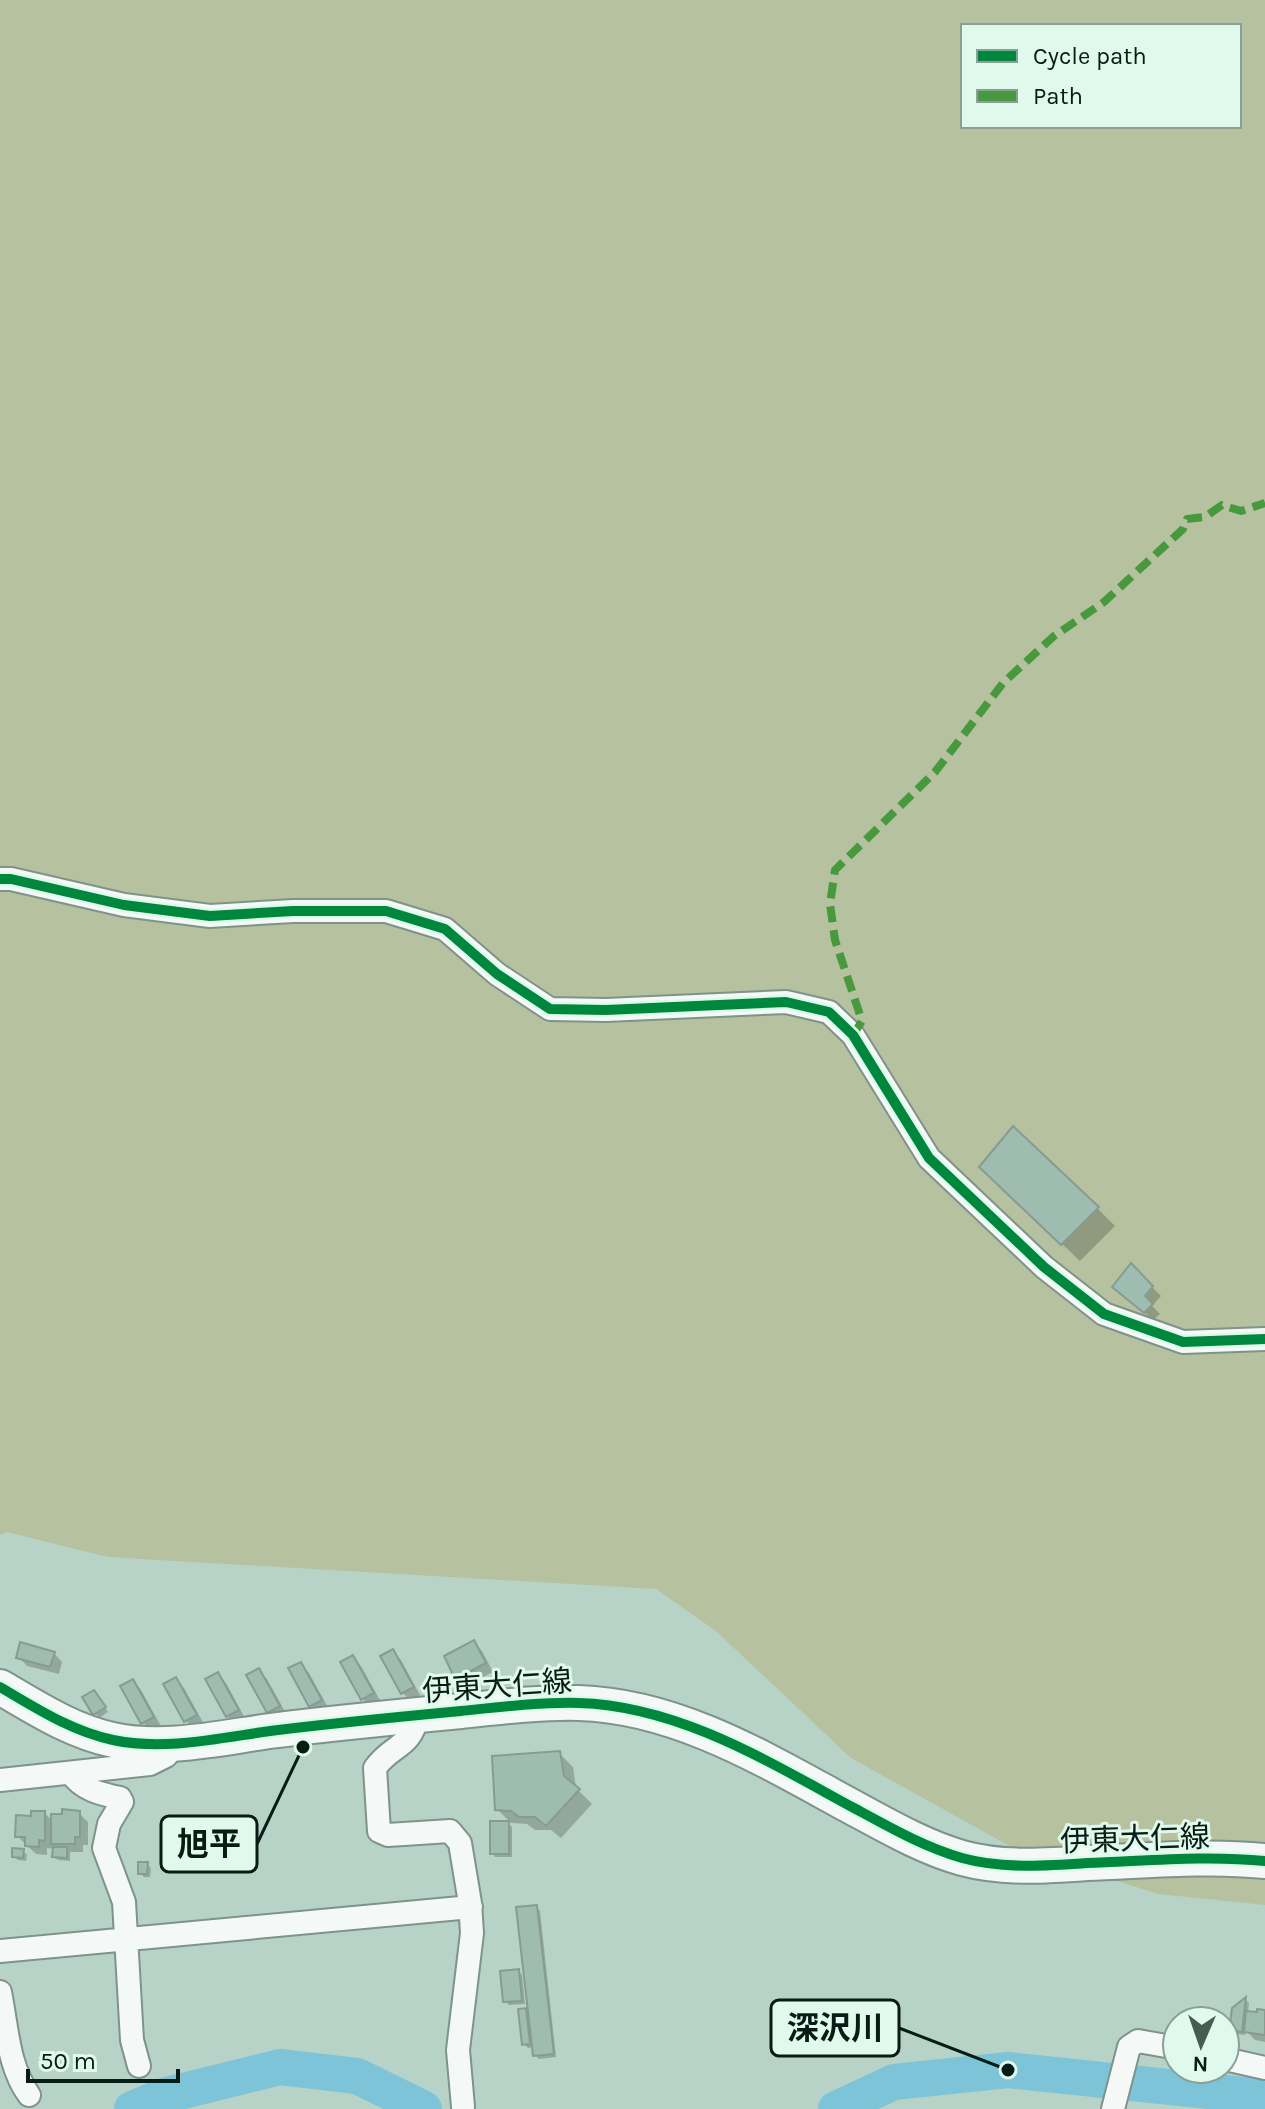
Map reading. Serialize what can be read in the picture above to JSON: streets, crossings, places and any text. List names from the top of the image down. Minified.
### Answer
{"streets":{"main road":["伊東大仁線"]},"places":["旭平","深沢川"],"legend":["Cycle path","Path"],"scale_bar":"50 m","north":"bottom"}
